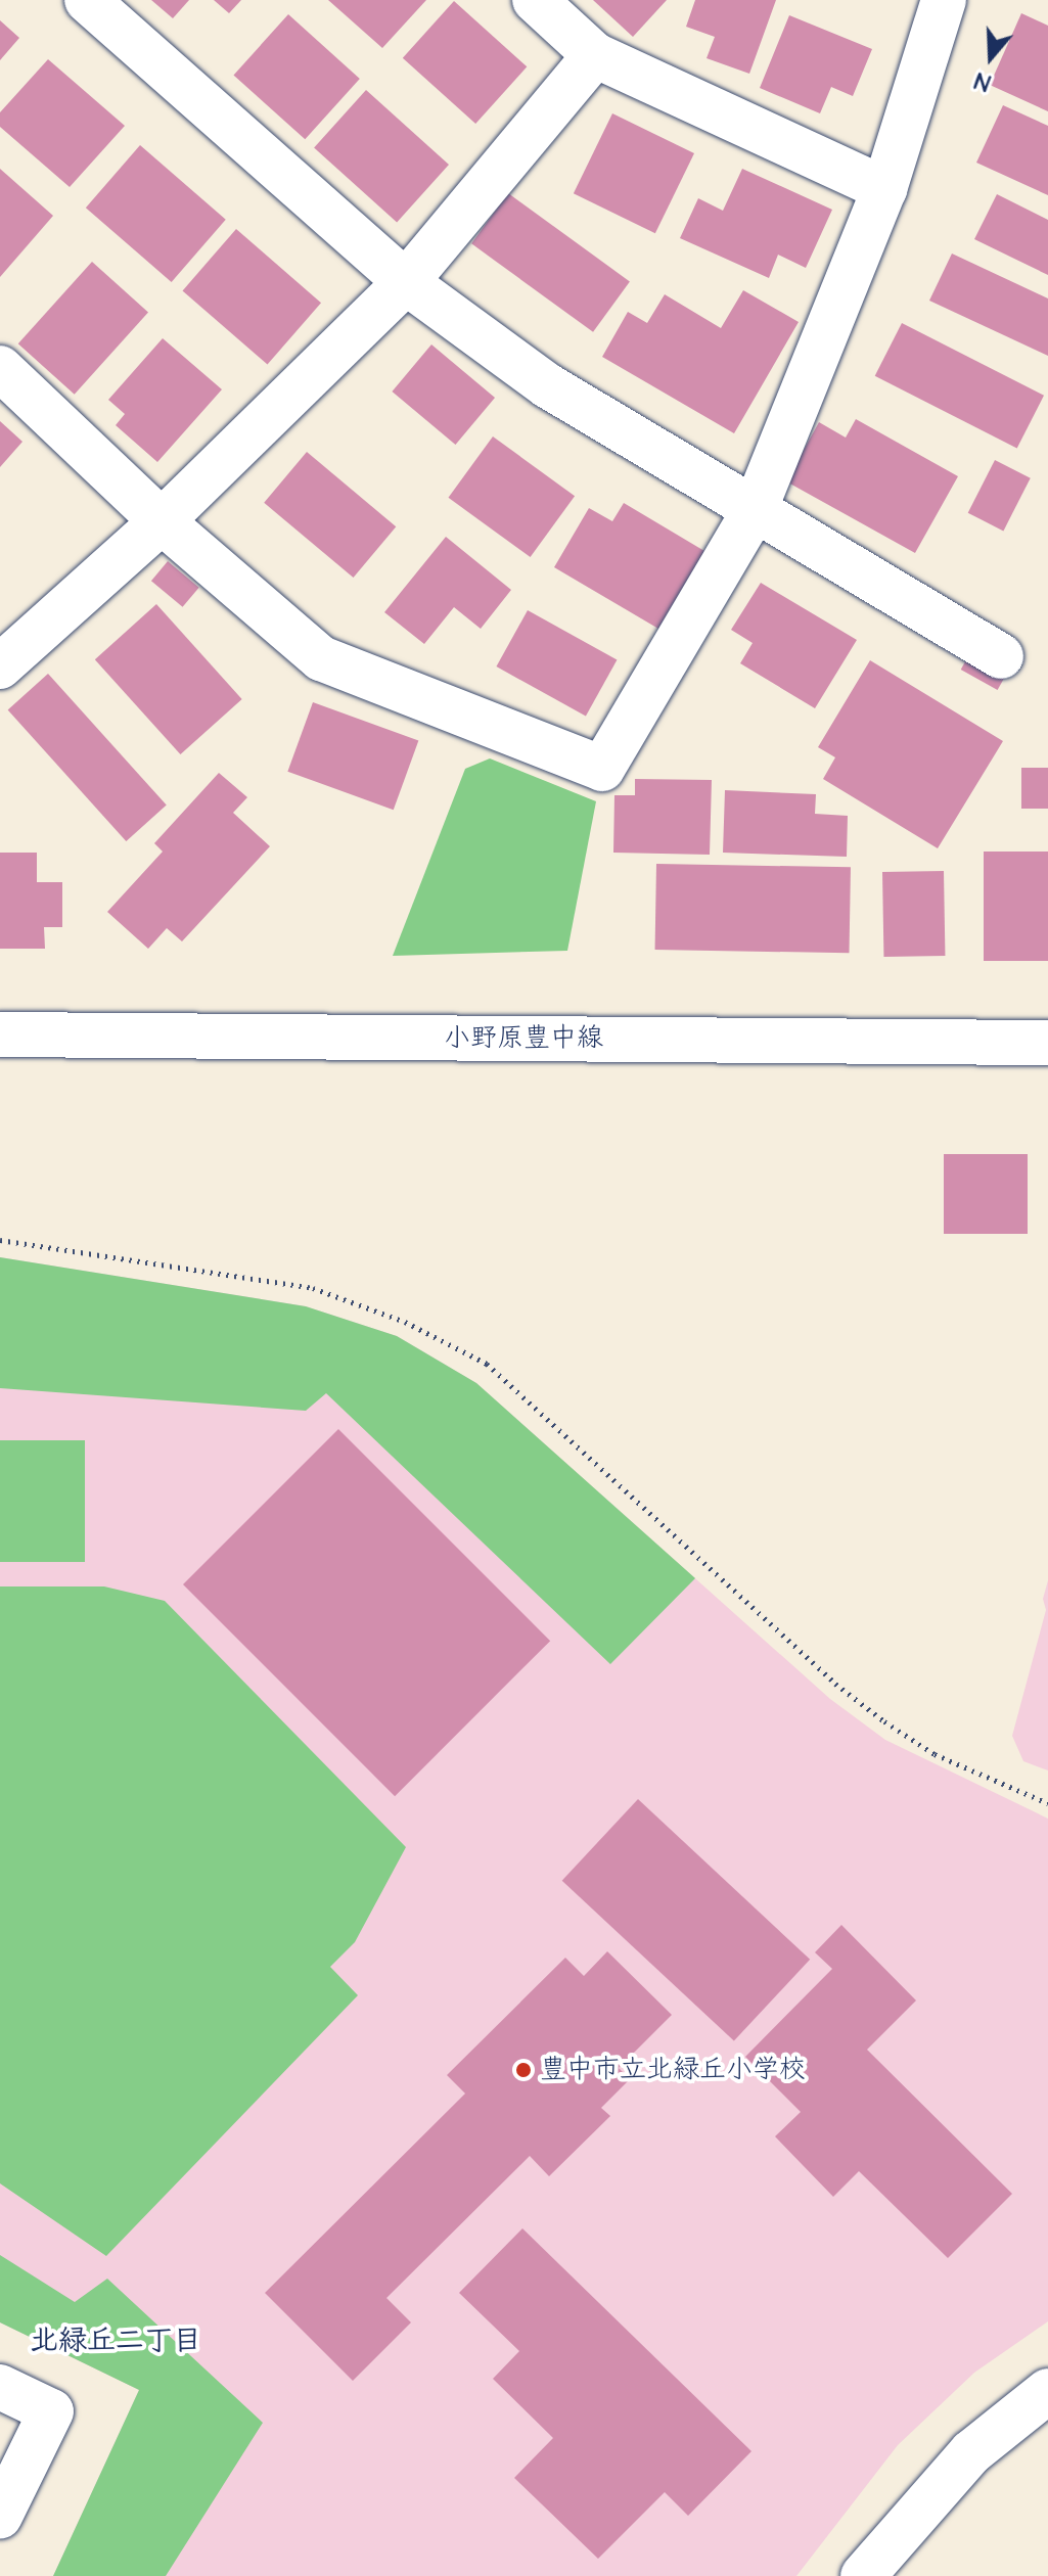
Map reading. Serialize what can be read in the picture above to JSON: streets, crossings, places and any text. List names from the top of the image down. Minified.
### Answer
{"streets":{"street":["小野原豊中線"]},"districts":["北緑丘二丁目"],"places":["豊中市立北緑丘小学校"],"north":"bottom"}
